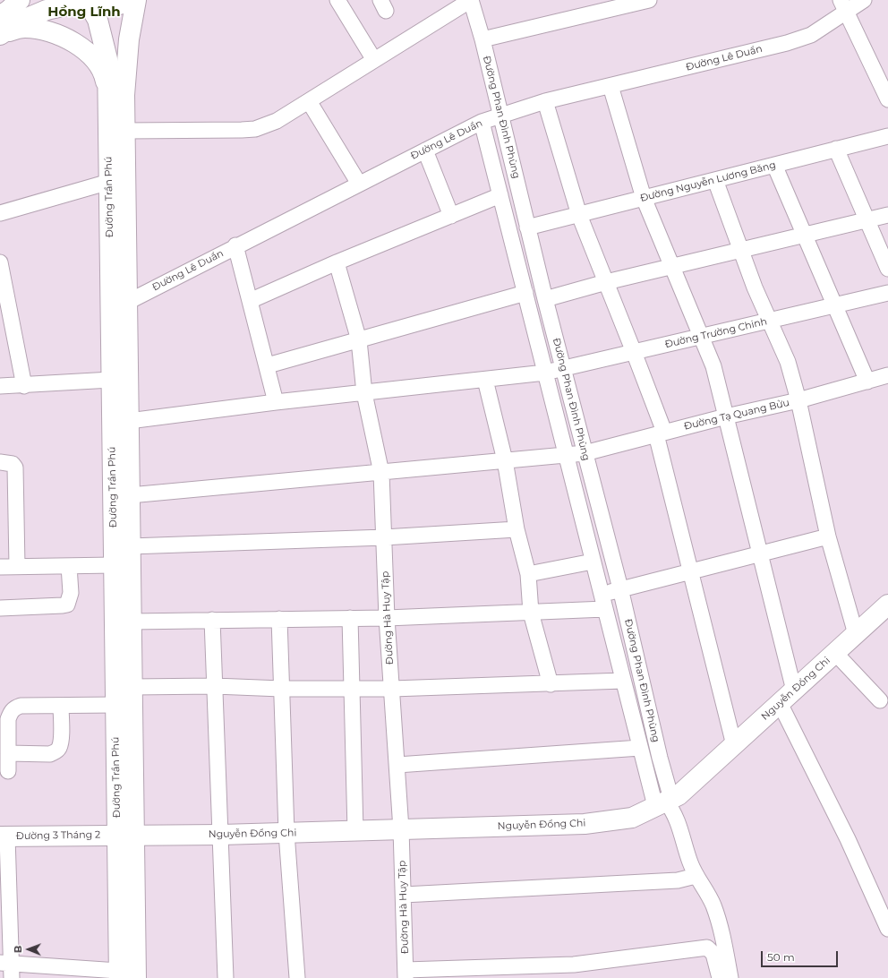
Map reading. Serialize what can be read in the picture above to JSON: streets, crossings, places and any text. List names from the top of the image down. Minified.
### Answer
{"streets":{"main road":["Đường Trần Phú","Nguyễn Đổng Chi","Đường 3 Tháng 2"],"street":["Đường Lê Duẩn","Đường Phan Đình Phùng","Đường Nguyễn Lương Băng","Đường Trường Chinh","Đường Tạ Quang Bửu","Đường Hà Huy Tập"]},"crossings":[["Đường Lê Duẩn","Đường Phan Đình Phùng"],["Đường Lê Duẩn","Đường Trần Phú"],["Đường Phan Đình Phùng","Đường Nguyễn Lương Băng"],["Đường Phan Đình Phùng","Đường Trường Chinh"],["Đường Phan Đình Phùng","Đường Tạ Quang Bửu"],["Đường Phan Đình Phùng","Nguyễn Đổng Chi"],["Đường Trần Phú","Đường Trường Chinh"],["Đường Trần Phú","Đường Tạ Quang Bửu"],["Đường Trần Phú","Nguyễn Đổng Chi"],["Đường Trần Phú","Đường 3 Tháng 2"],["Đường Trường Chinh","Đường Hà Huy Tập"],["Đường Tạ Quang Bửu","Đường Hà Huy Tập"],["Đường Hà Huy Tập","Nguyễn Đổng Chi"],["Nguyễn Đổng Chi","Đường 3 Tháng 2"]],"districts":["Hồng Lĩnh"],"scale_bar":"50 m","north":"left"}
